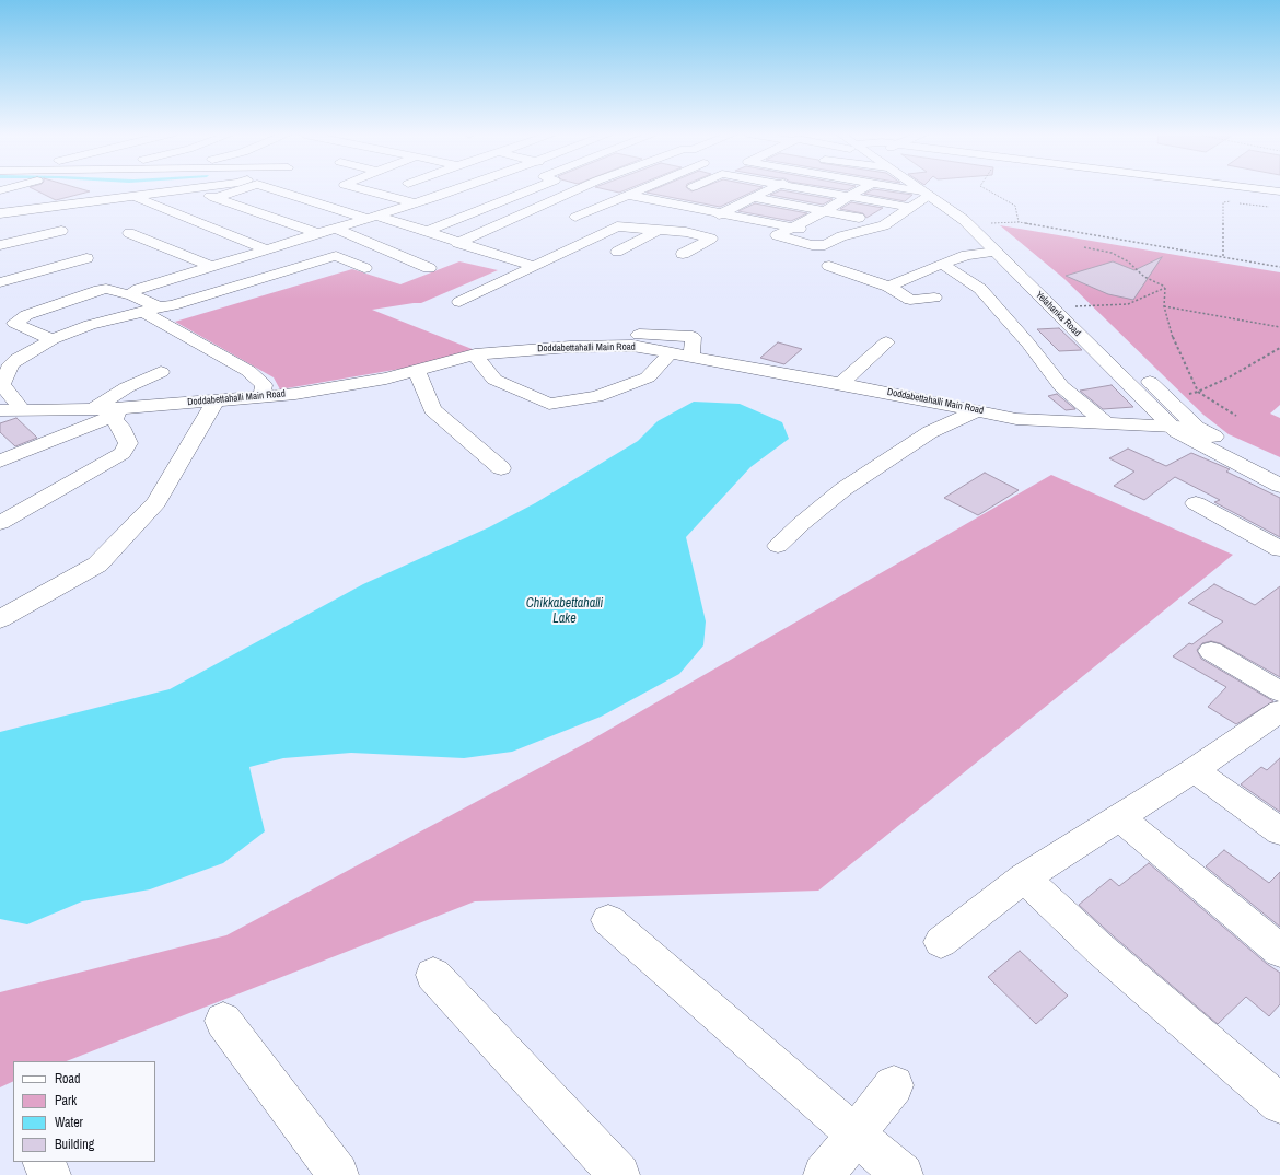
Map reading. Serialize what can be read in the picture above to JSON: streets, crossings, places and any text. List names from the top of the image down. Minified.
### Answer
{"streets":{"street":["Yelahanka Road","Doddabettahalli Main Road"]},"crossings":[["Yelahanka Road","Doddabettahalli Main Road"]],"water":["Chikkabettahalli Lake"],"legend":["Road","Park","Water","Building"]}
